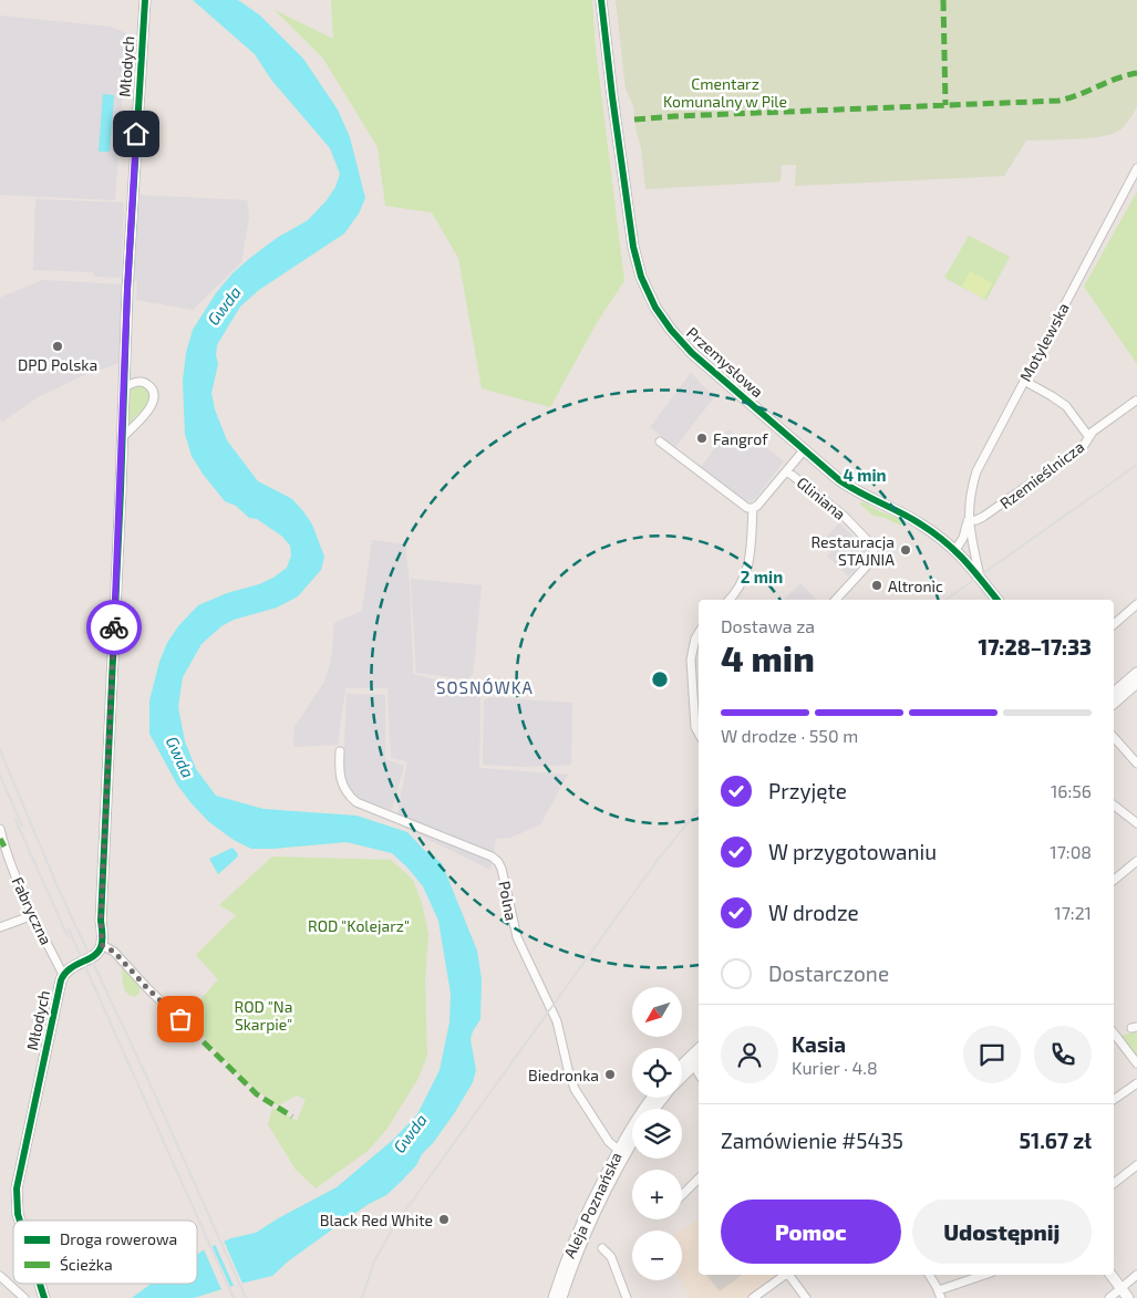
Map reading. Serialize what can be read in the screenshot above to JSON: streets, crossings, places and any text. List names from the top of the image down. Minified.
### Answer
{"streets":{"street":["Młodych","Motylewska","Przemysłowa","Rzemieślnicza","Gliniana","Polna","Fabryczna","Aleja Poznańska"]},"crossings":[["Młodych","Fabryczna"],["Motylewska","Przemysłowa"],["Motylewska","Rzemieślnicza"],["Przemysłowa","Gliniana"],["Polna","Aleja Poznańska"]],"districts":["SOSNÓWKA"],"water":["Gwda"],"parks":["Cmentarz Komunalny w Pile","ROD \"Kolejarz\"","ROD \"Na Skarpie\""],"places":["DPD Polska","Fangrof","Restauracja STAJNIA","Altronic","Biedronka","Black Red White"],"legend":["Droga rowerowa","Ścieżka"],"north":"bottom left","page":{"heading":["4 min","Dostawa za","17:28–17:33"],"panel":["Kasia","Kurier · 4.8","Zamówienie #5435","51.67 zł"],"bar":"W drodze · 550 m","list":[["Przyjęte","16:56"],["W przygotowaniu","17:08"],["W drodze","17:21"],"Dostarczone"],"map_buttons":["+","−"],"buttons":["Pomoc","Udostępnij"]},"rings":["4 min","2 min"]}
